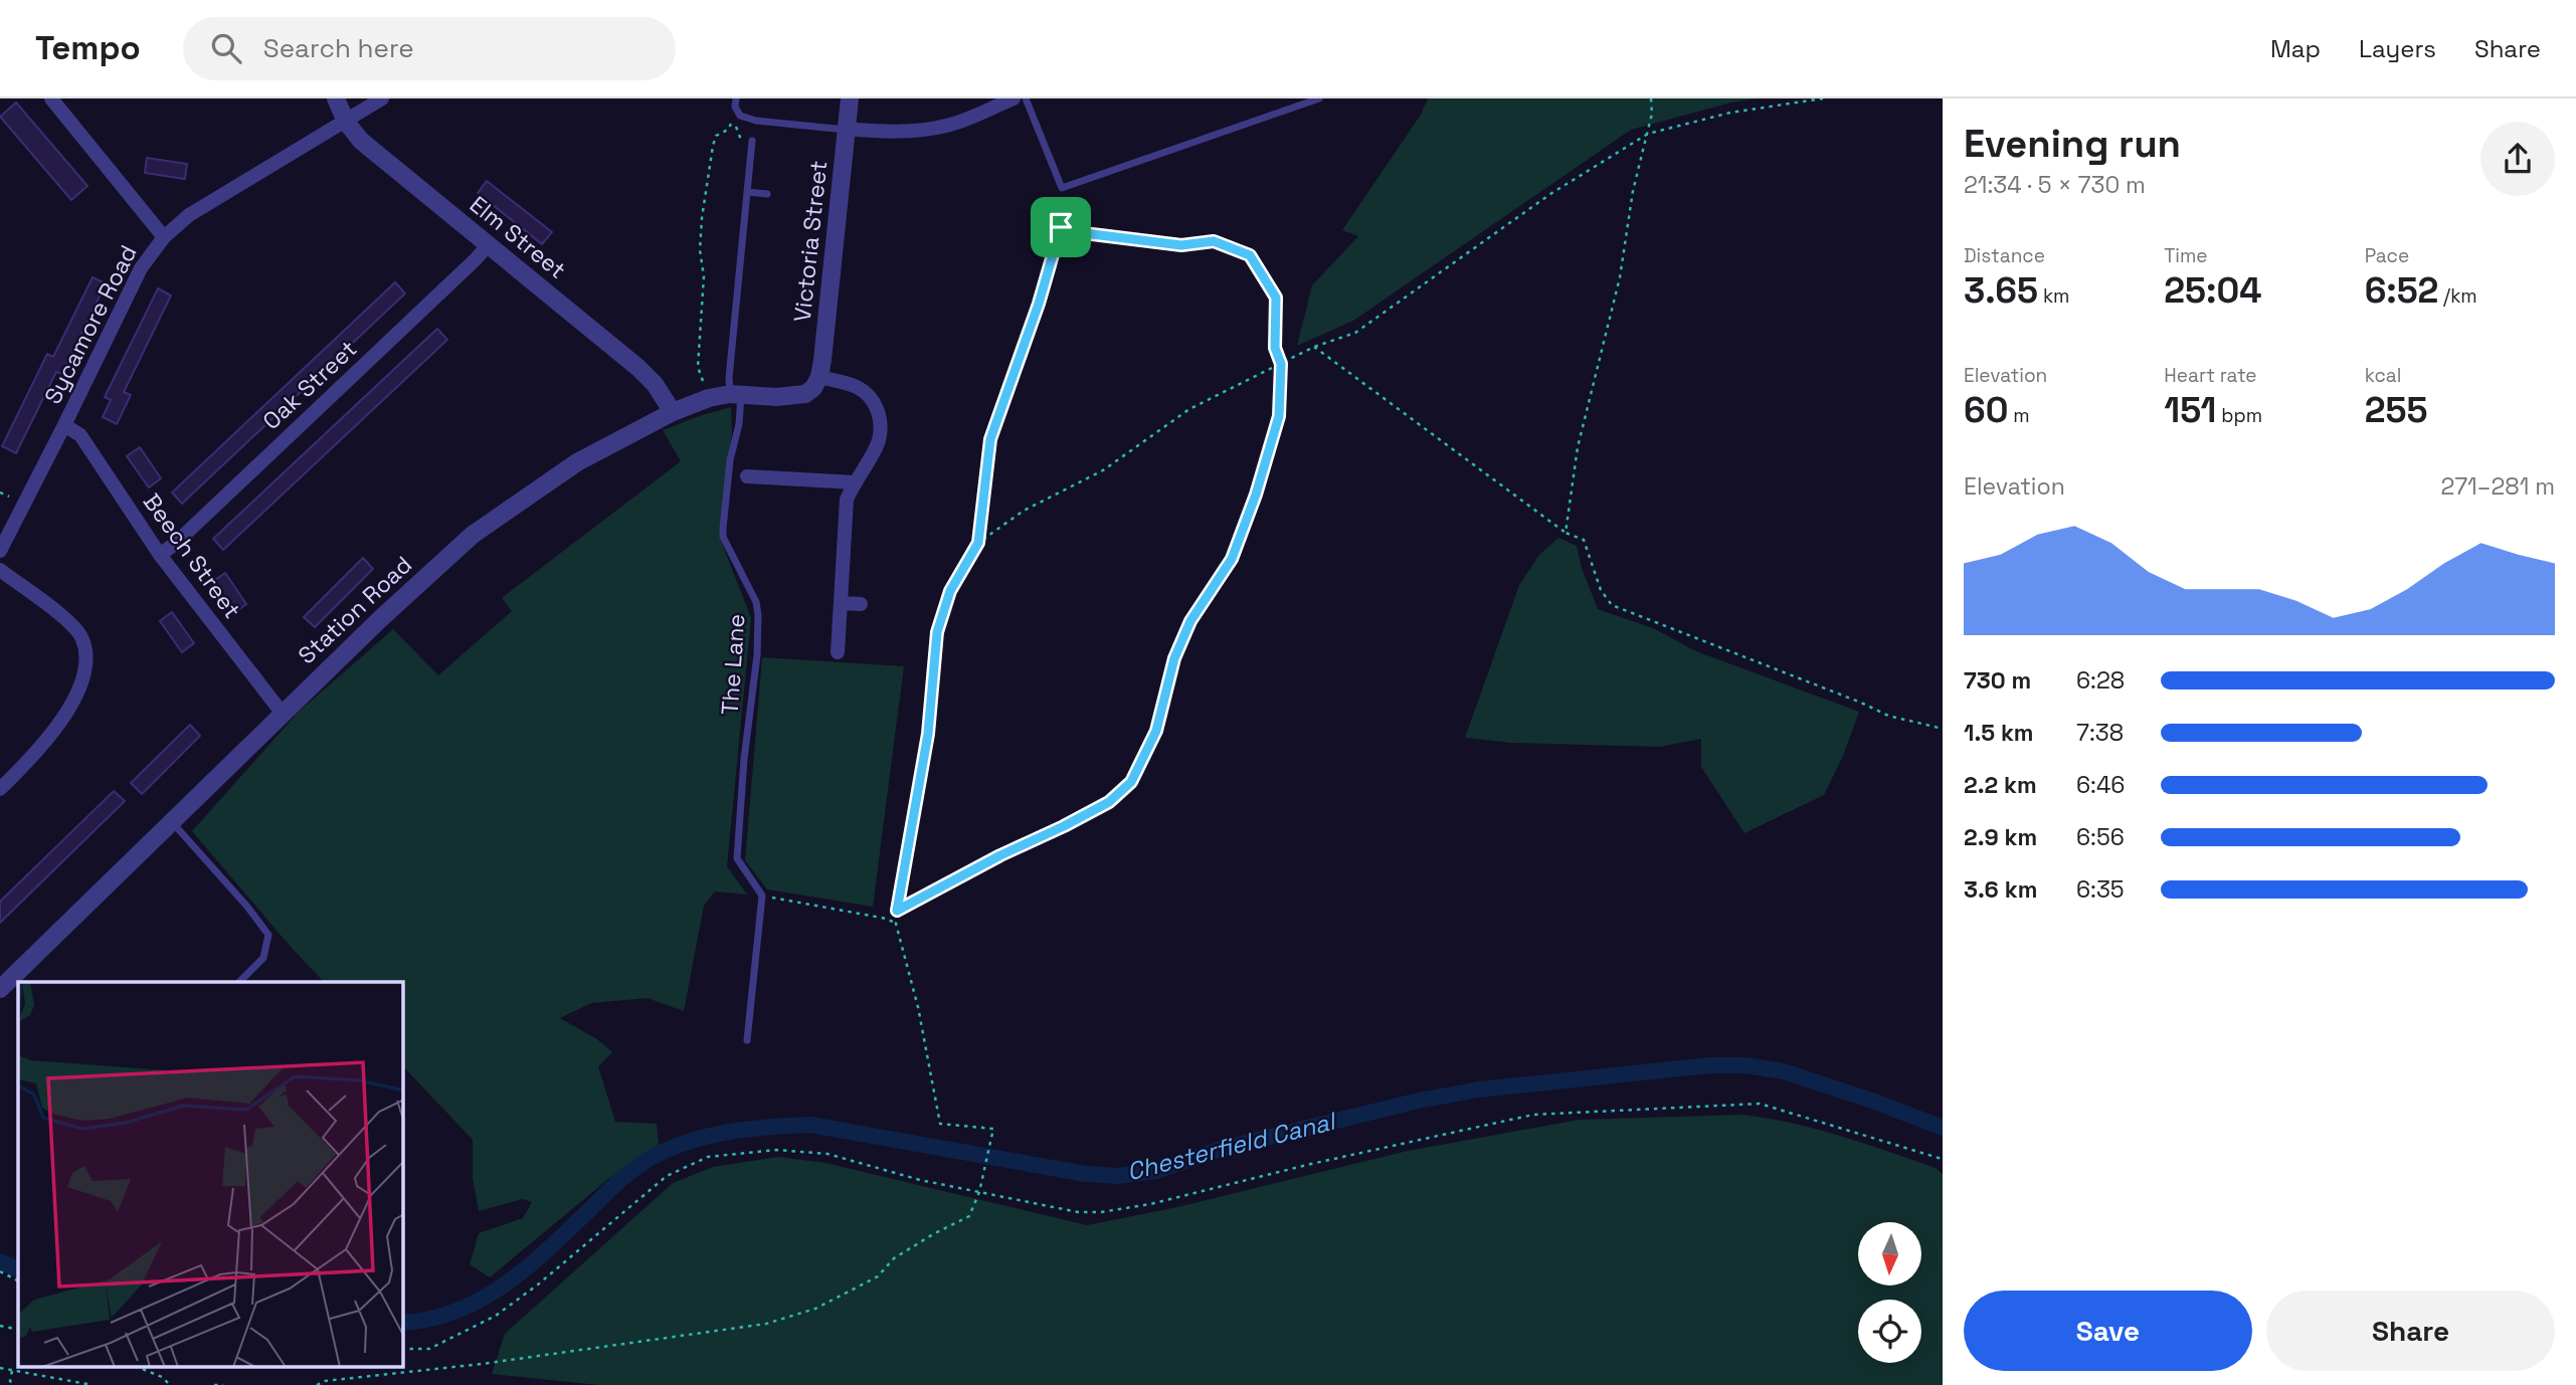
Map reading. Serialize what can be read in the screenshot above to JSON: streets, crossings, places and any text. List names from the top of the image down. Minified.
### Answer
{"streets":{"street":["Elm Street","Victoria Street","Sycamore Road","Oak Street","Beech Street","Station Road"],"lane":["The Lane"]},"crossings":[["Elm Street","Sycamore Road"],["Elm Street","Oak Street"],["Elm Street","Station Road"],["Victoria Street","Station Road"],["Sycamore Road","Beech Street"],["Oak Street","Beech Street"],["Beech Street","Station Road"],["Station Road","The Lane"]],"water":["Chesterfield Canal"],"north":"bottom","page":{"header":"Tempo","search":"Search here","nav":["Map","Layers","Share"],"heading":["Evening run","21:34 · 5 × 730 m"],"stats":[["Distance","3.65 km"],["Time","25:04"],["Pace","6:52 /km"],["Elevation","60 m"],["Heart rate","151 bpm"],["kcal","255"]],"chart":["Elevation","271–281 m"],"list":[{"name":"730 m","note":"6:28"},{"name":"1.5 km","note":"7:38"},{"name":"2.2 km","note":"6:46"},{"name":"2.9 km","note":"6:56"},{"name":"3.6 km","note":"6:35"}],"buttons":["Save","Share"]}}
